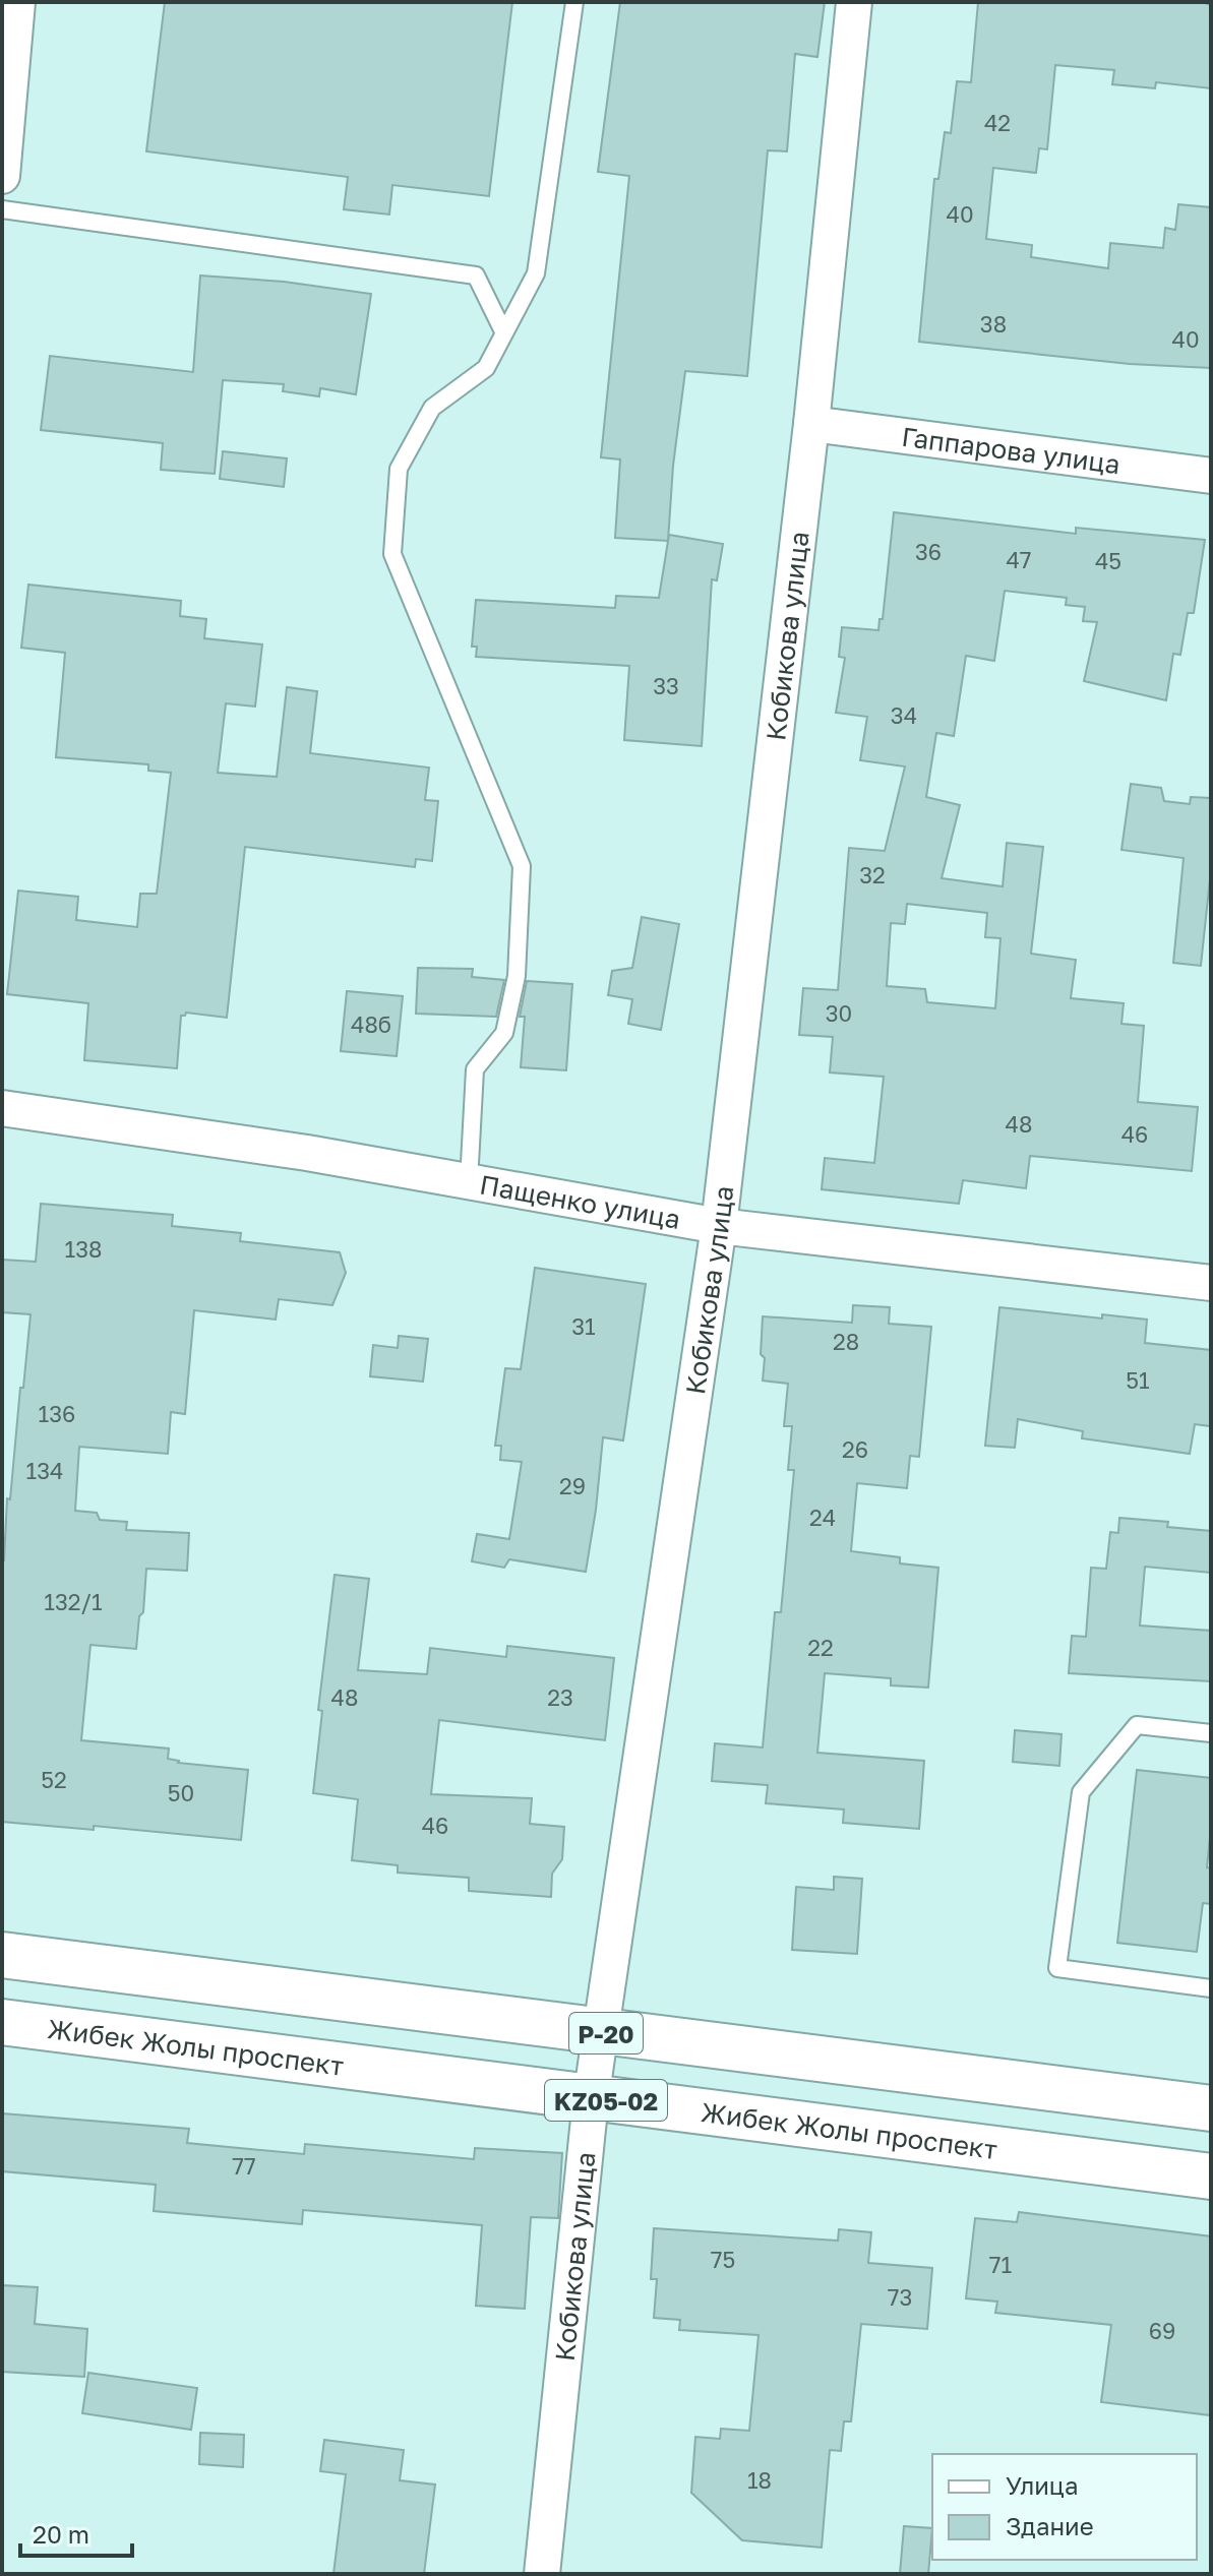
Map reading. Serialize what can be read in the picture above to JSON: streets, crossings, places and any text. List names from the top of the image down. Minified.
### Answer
{"streets":{"highway":["Р-20","Жибек Жолы проспект","KZ05-02"],"street":["Гаппарова улица","Кобикова улица","Пащенко улица"]},"crossings":[["Гаппарова улица","Кобикова улица"],["Кобикова улица","Пащенко улица"],["Кобикова улица","Р-20"],["Кобикова улица","Жибек Жолы проспект"]],"house_numbers":["42","40","38","40","36","47","45","33","34","32","30","48б","48","46","138","31","28","51","136","26","134","29","24","132/1","22","48","23","52","50","46","77","75","71","73","69","18"],"legend":["Улица","Здание"],"scale_bar":"20 m"}
